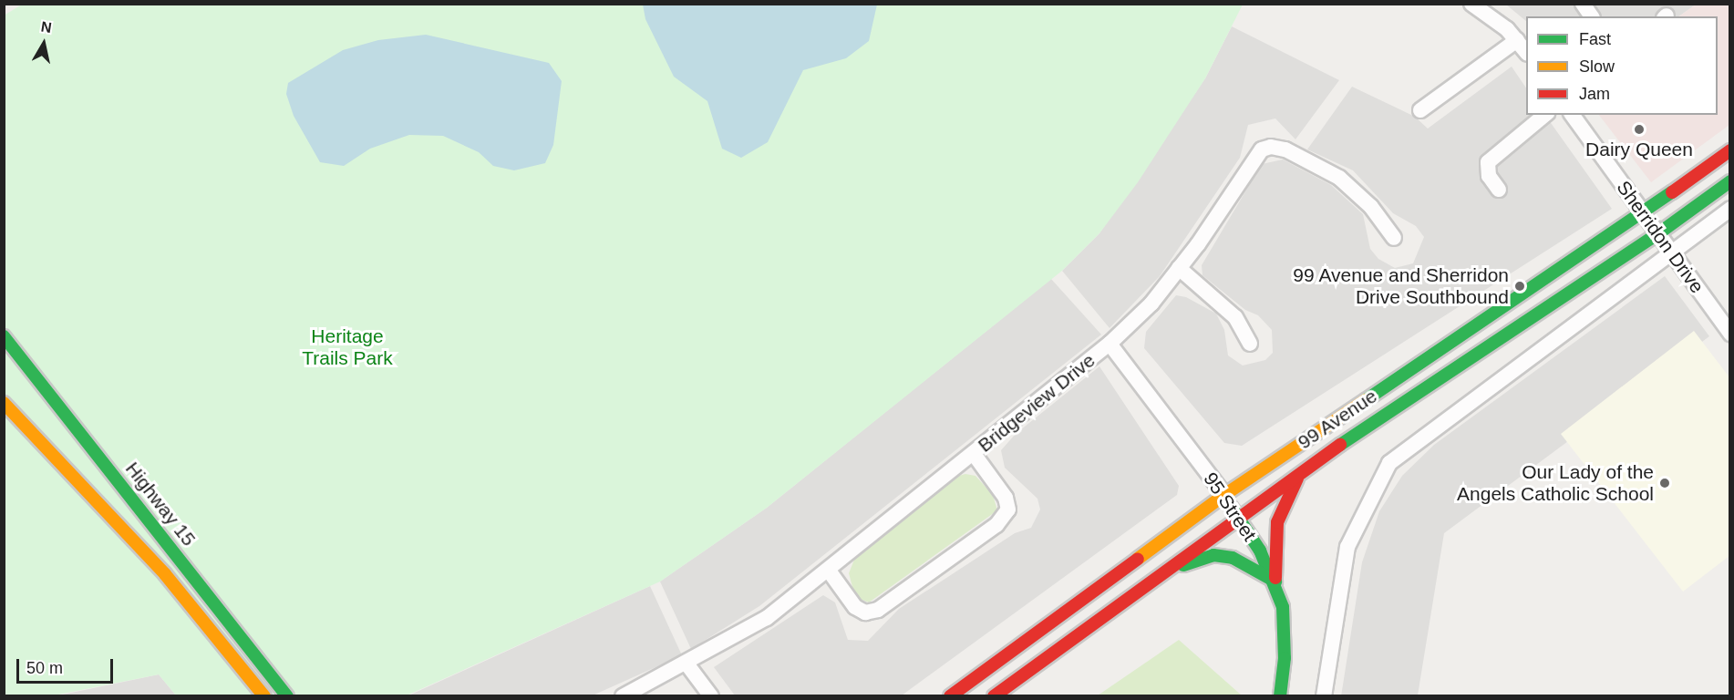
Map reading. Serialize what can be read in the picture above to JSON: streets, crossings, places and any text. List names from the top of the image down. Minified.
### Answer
{"streets":{"main road":["99 Avenue","Highway 15","95 Street"],"street":["Sherridon Drive","Bridgeview Drive"]},"crossings":[["Sherridon Drive","99 Avenue"],["Bridgeview Drive","95 Street"],["99 Avenue","95 Street"]],"parks":["Heritage Trails Park"],"places":["Dairy Queen","99 Avenue and Sherridon Drive Southbound","Our Lady of the Angels Catholic School"],"legend":["Fast","Slow","Jam"],"scale_bar":"50 m","north":"top"}
